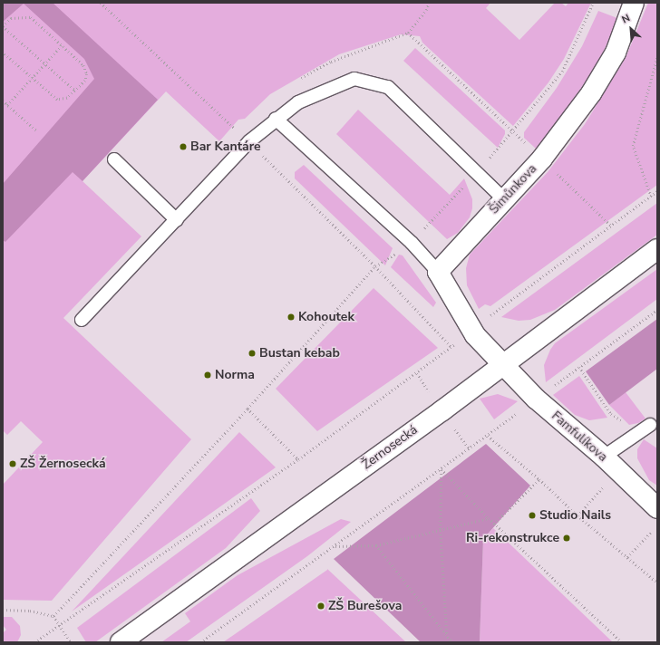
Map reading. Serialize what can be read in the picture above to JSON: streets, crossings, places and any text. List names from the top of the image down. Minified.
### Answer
{"streets":{"street":["Šimůnkova","Famfulíkova","Žernosecká"]},"crossings":[["Famfulíkova","Žernosecká"]],"places":["Bar Kantáre","Kohoutek","Bustan kebab","Norma","ZŠ Žernosecká","Studio Nails","Ri-rekonstrukce","ZŠ Burešova"],"north":"top left"}
